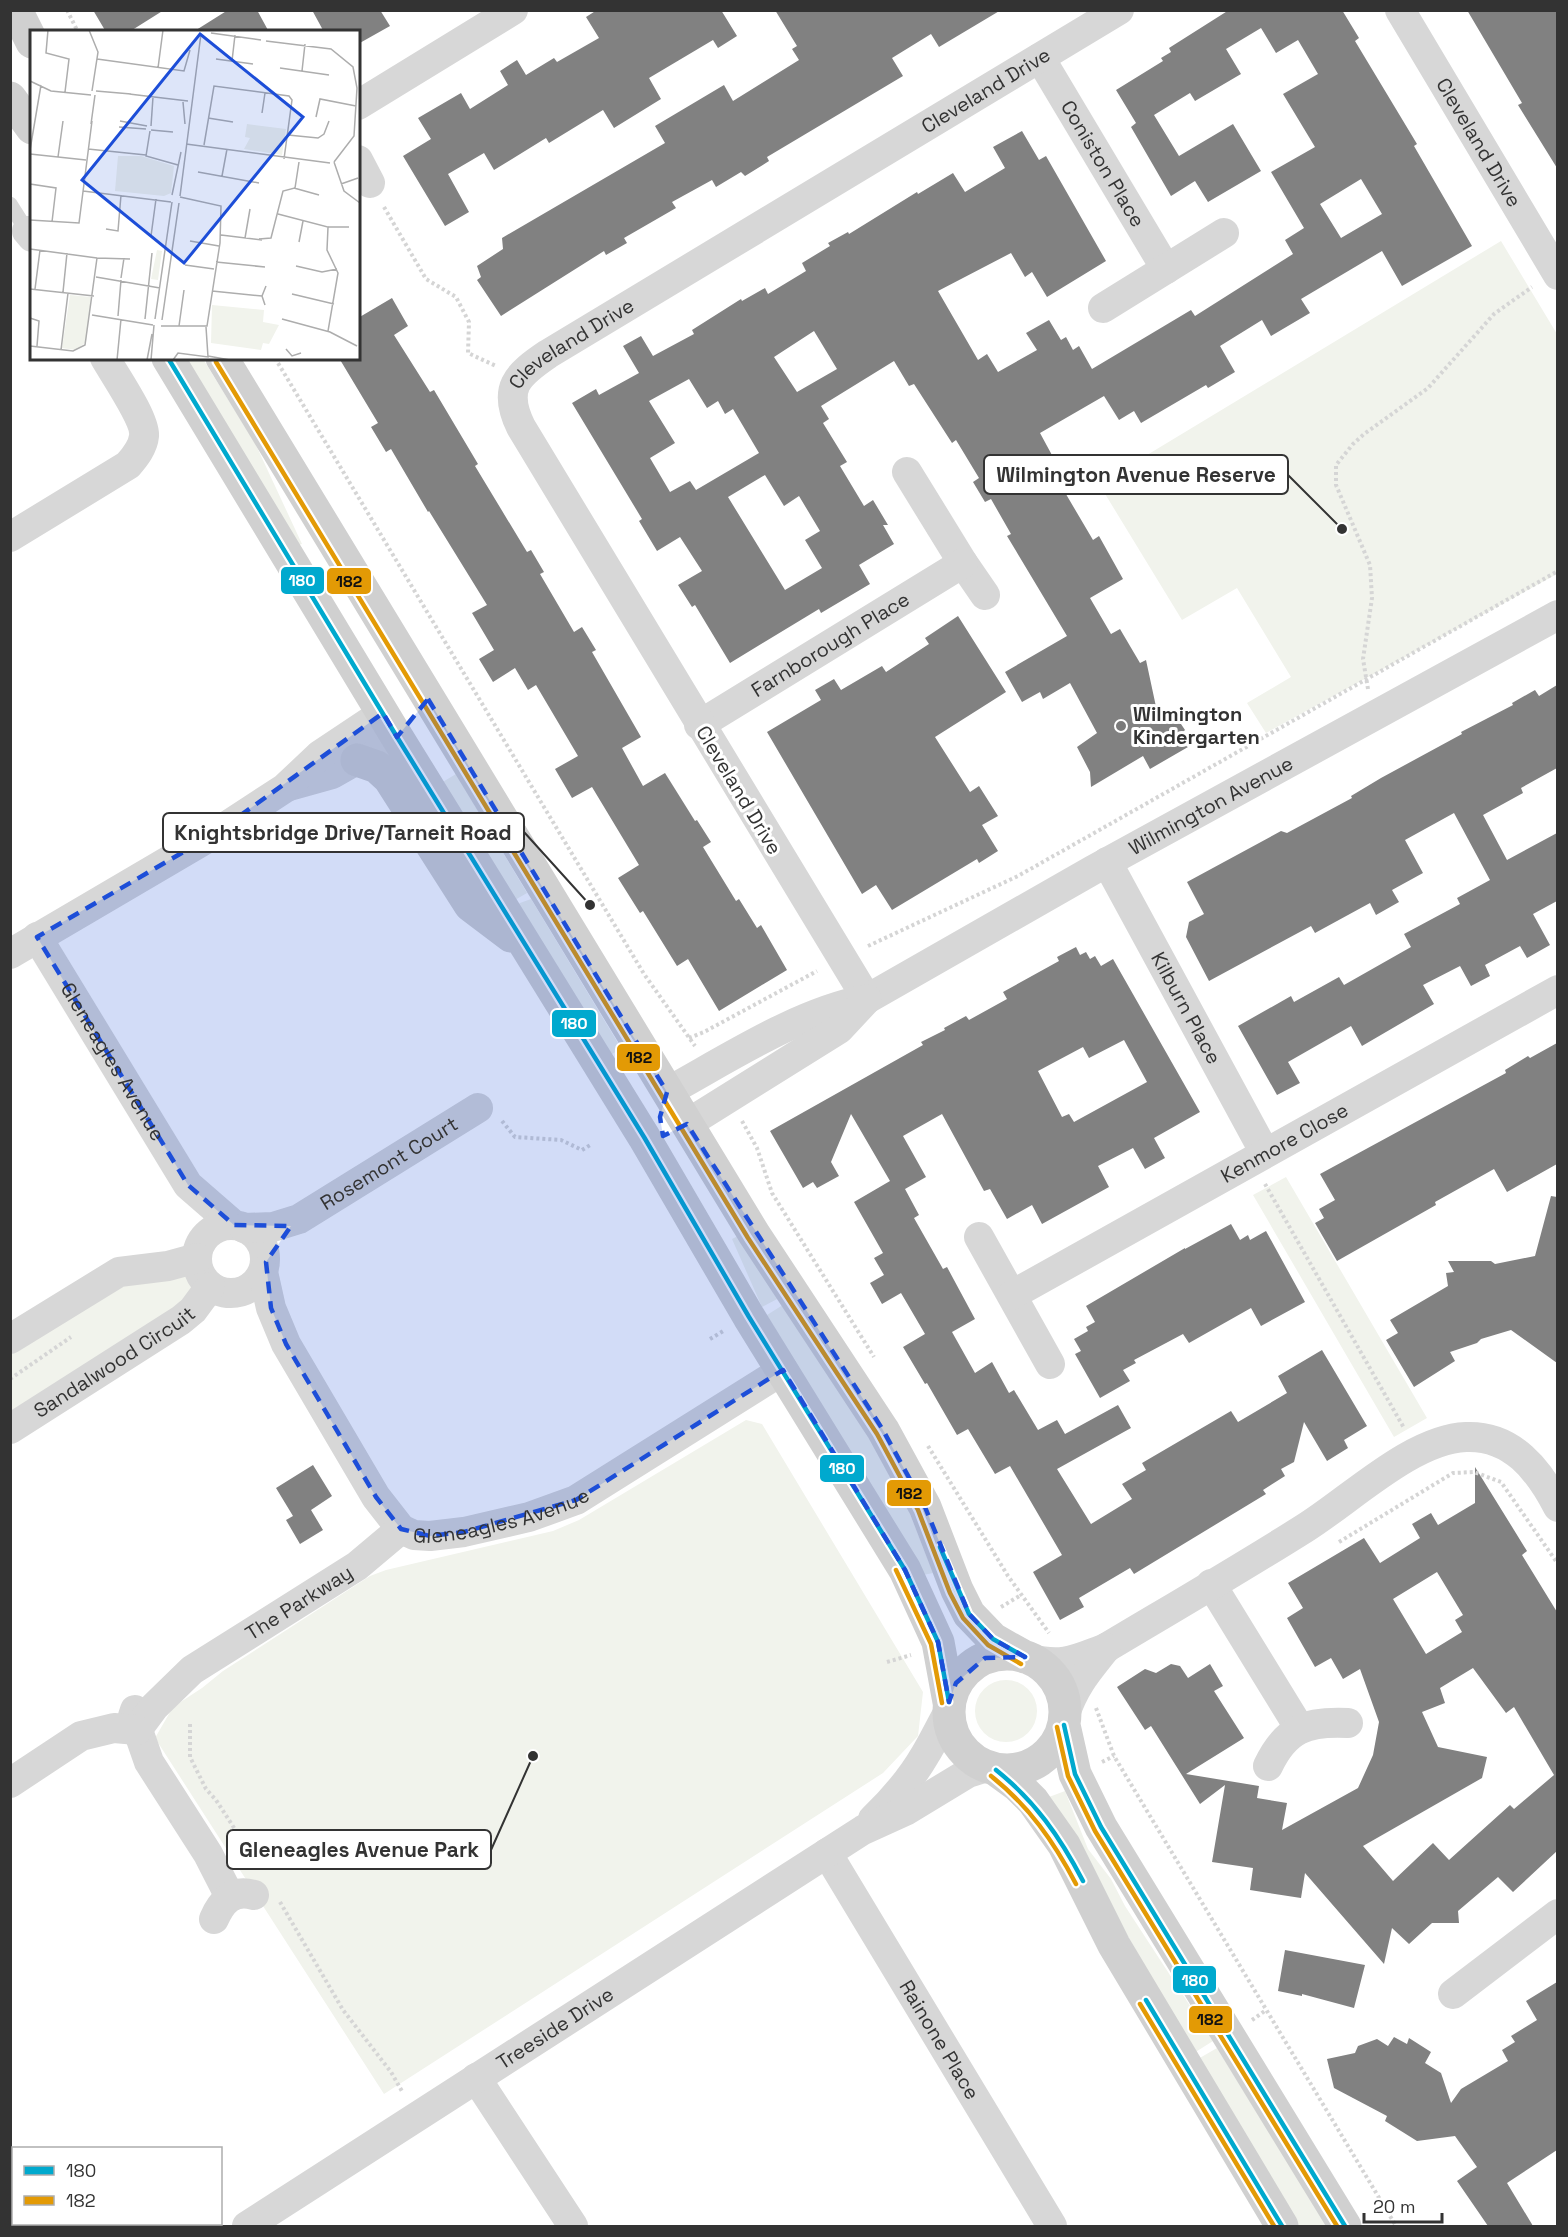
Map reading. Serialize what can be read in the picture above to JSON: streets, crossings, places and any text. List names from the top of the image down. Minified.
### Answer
{"streets":{"street":["Cleveland Drive","Coniston Place","Farnborough Place","Wilmington Avenue","Kilburn Place","Gleneagles Avenue","Kenmore Close","Rosemont Court","Sandalwood Circuit","The Parkway","Treeside Drive","Rainone Place"]},"crossings":[["Cleveland Drive","Coniston Place"],["Cleveland Drive","Farnborough Place"],["Cleveland Drive","Wilmington Avenue"],["Wilmington Avenue","Kilburn Place"],["Kilburn Place","Kenmore Close"],["Gleneagles Avenue","Rosemont Court"],["Gleneagles Avenue","Sandalwood Circuit"],["Gleneagles Avenue","The Parkway"],["Rosemont Court","Sandalwood Circuit"],["Treeside Drive","Rainone Place"]],"places":["Wilmington Avenue Reserve","Wilmington Kindergarten","Knightsbridge Drive/Tarneit Road","Gleneagles Avenue Park"],"lines":["transit line 180","transit line 182"],"legend":["180","182"],"scale_bar":"20 m"}
